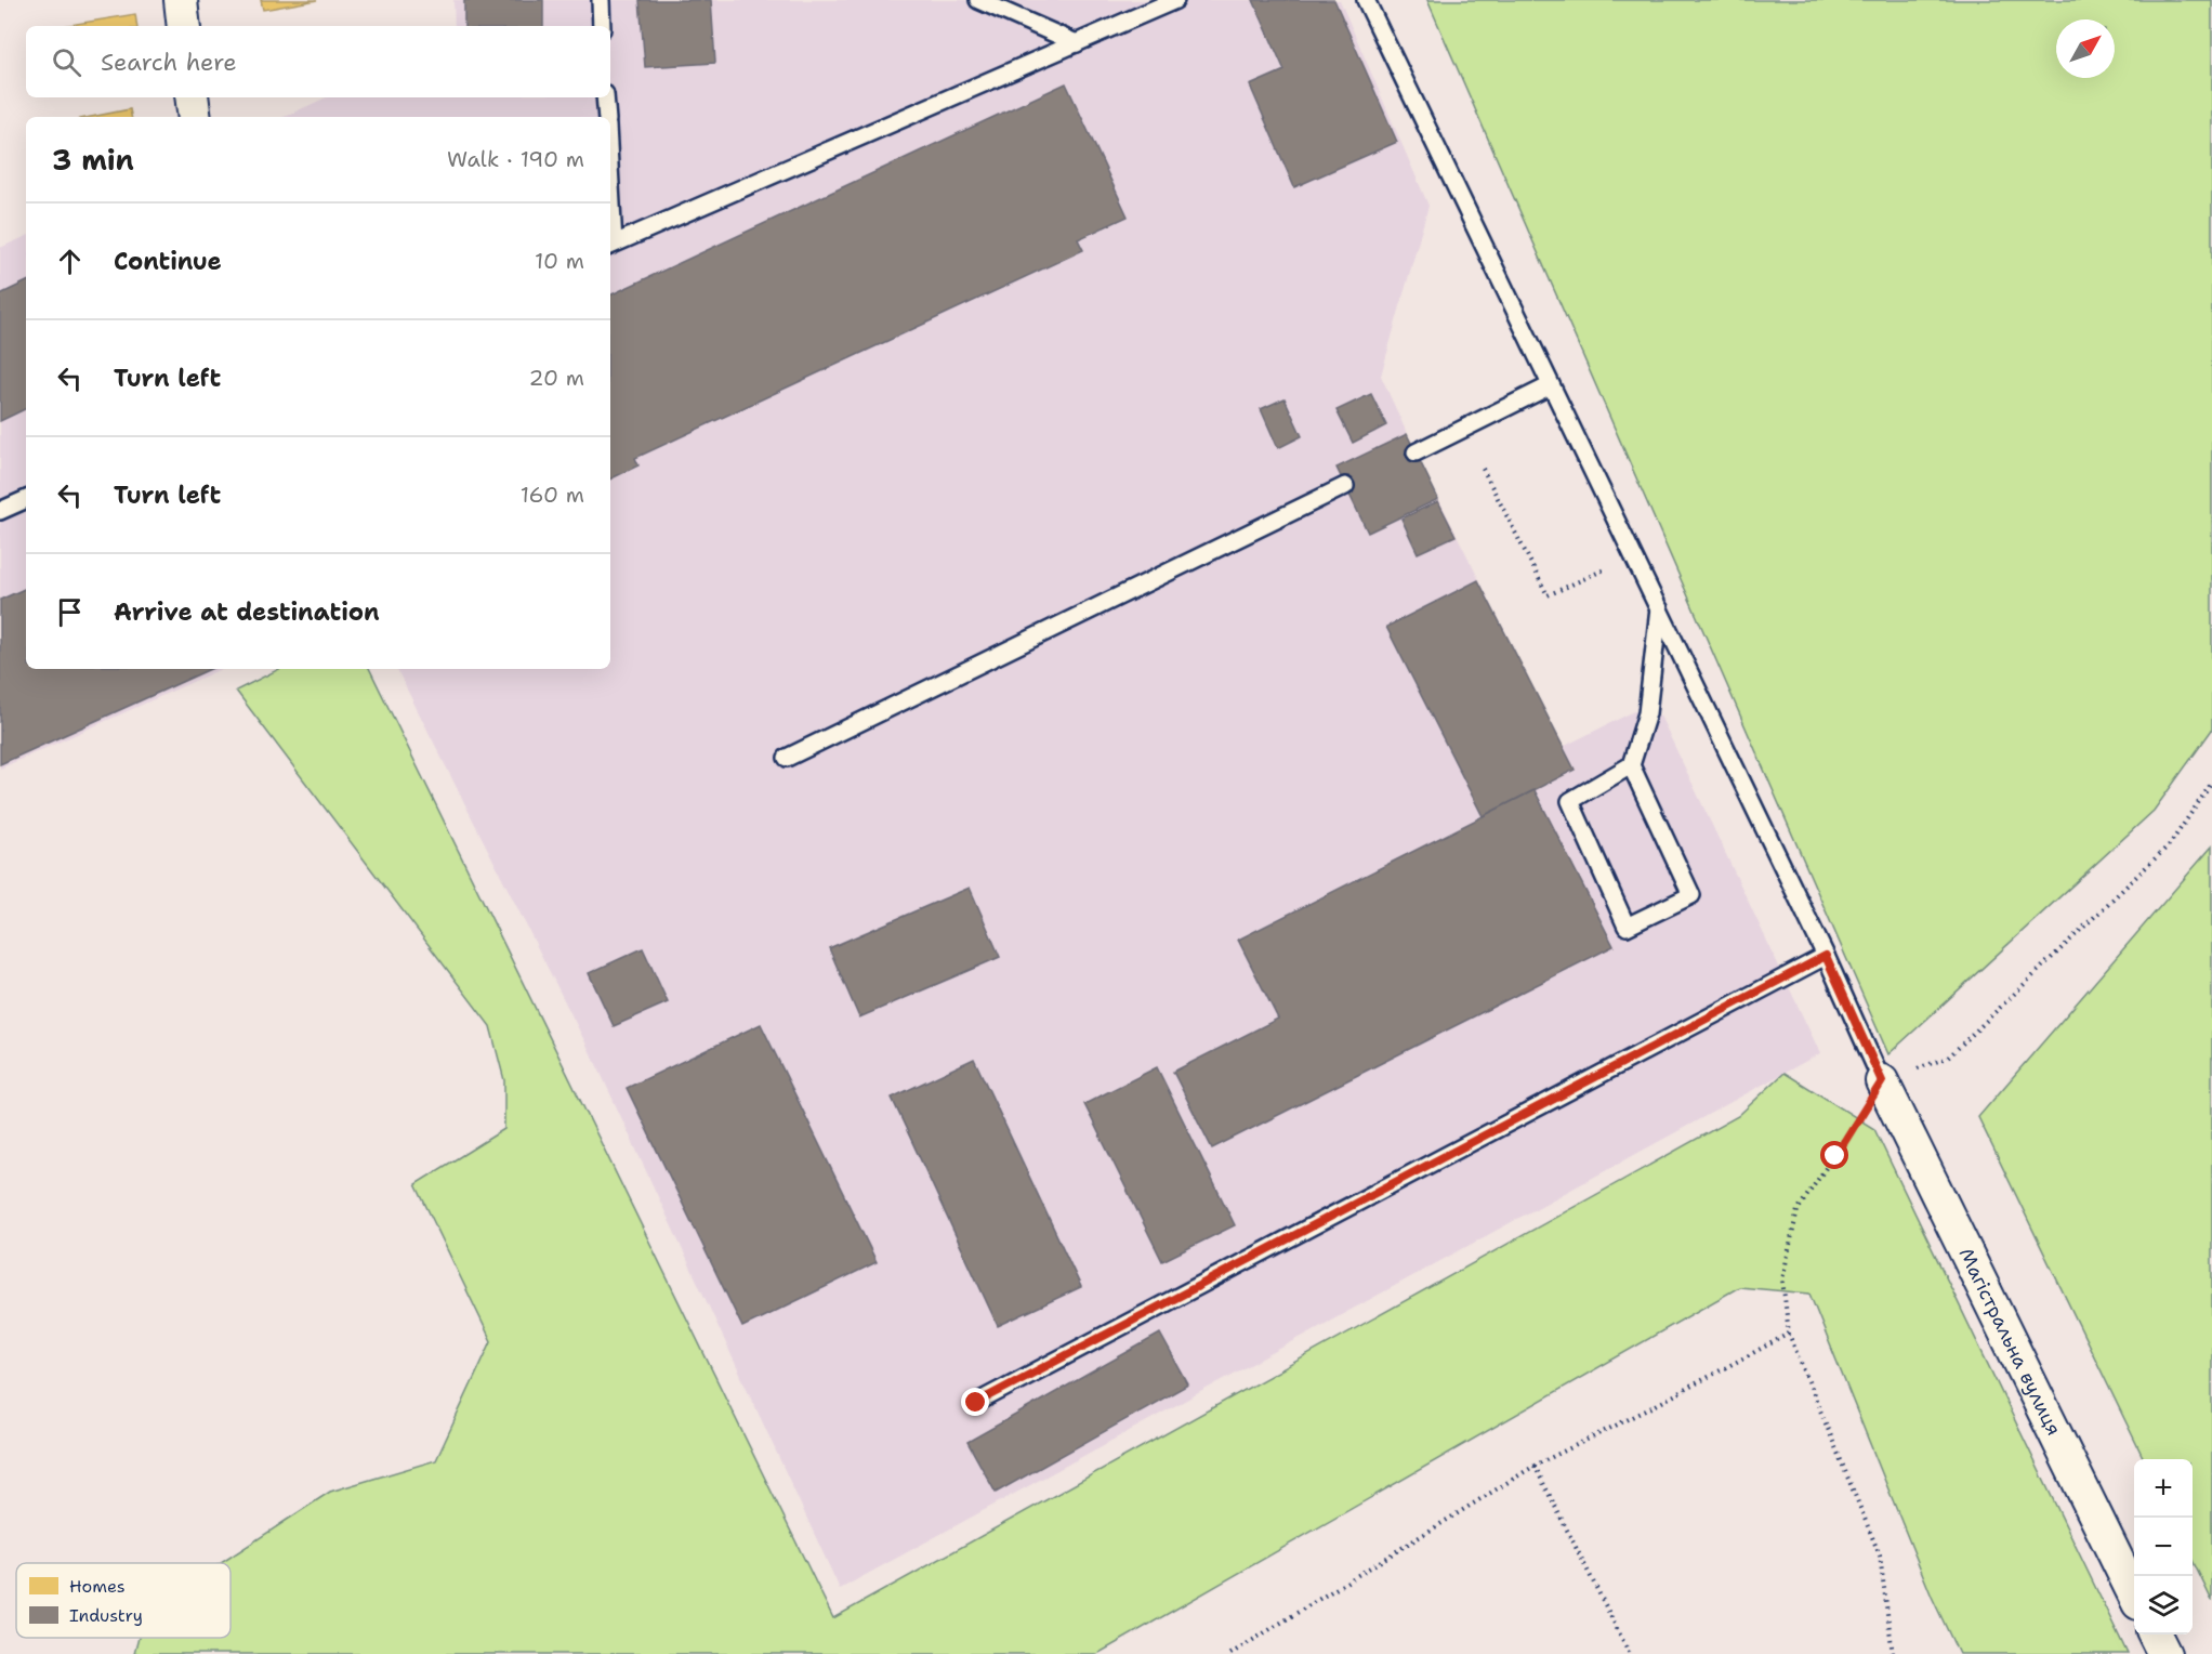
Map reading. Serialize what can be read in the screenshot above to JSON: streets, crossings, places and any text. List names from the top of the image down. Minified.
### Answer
{"streets":{"street":["Магістральна вулиця"]},"legend":["Homes","Industry"],"north":"top right","page":{"search":"Search here","heading":["3 min","Walk · 190 m"],"list":[["Continue","10 m"],["Turn left","20 m"],["Turn left","160 m"],"Arrive at destination"],"map_buttons":["+","−"]}}
